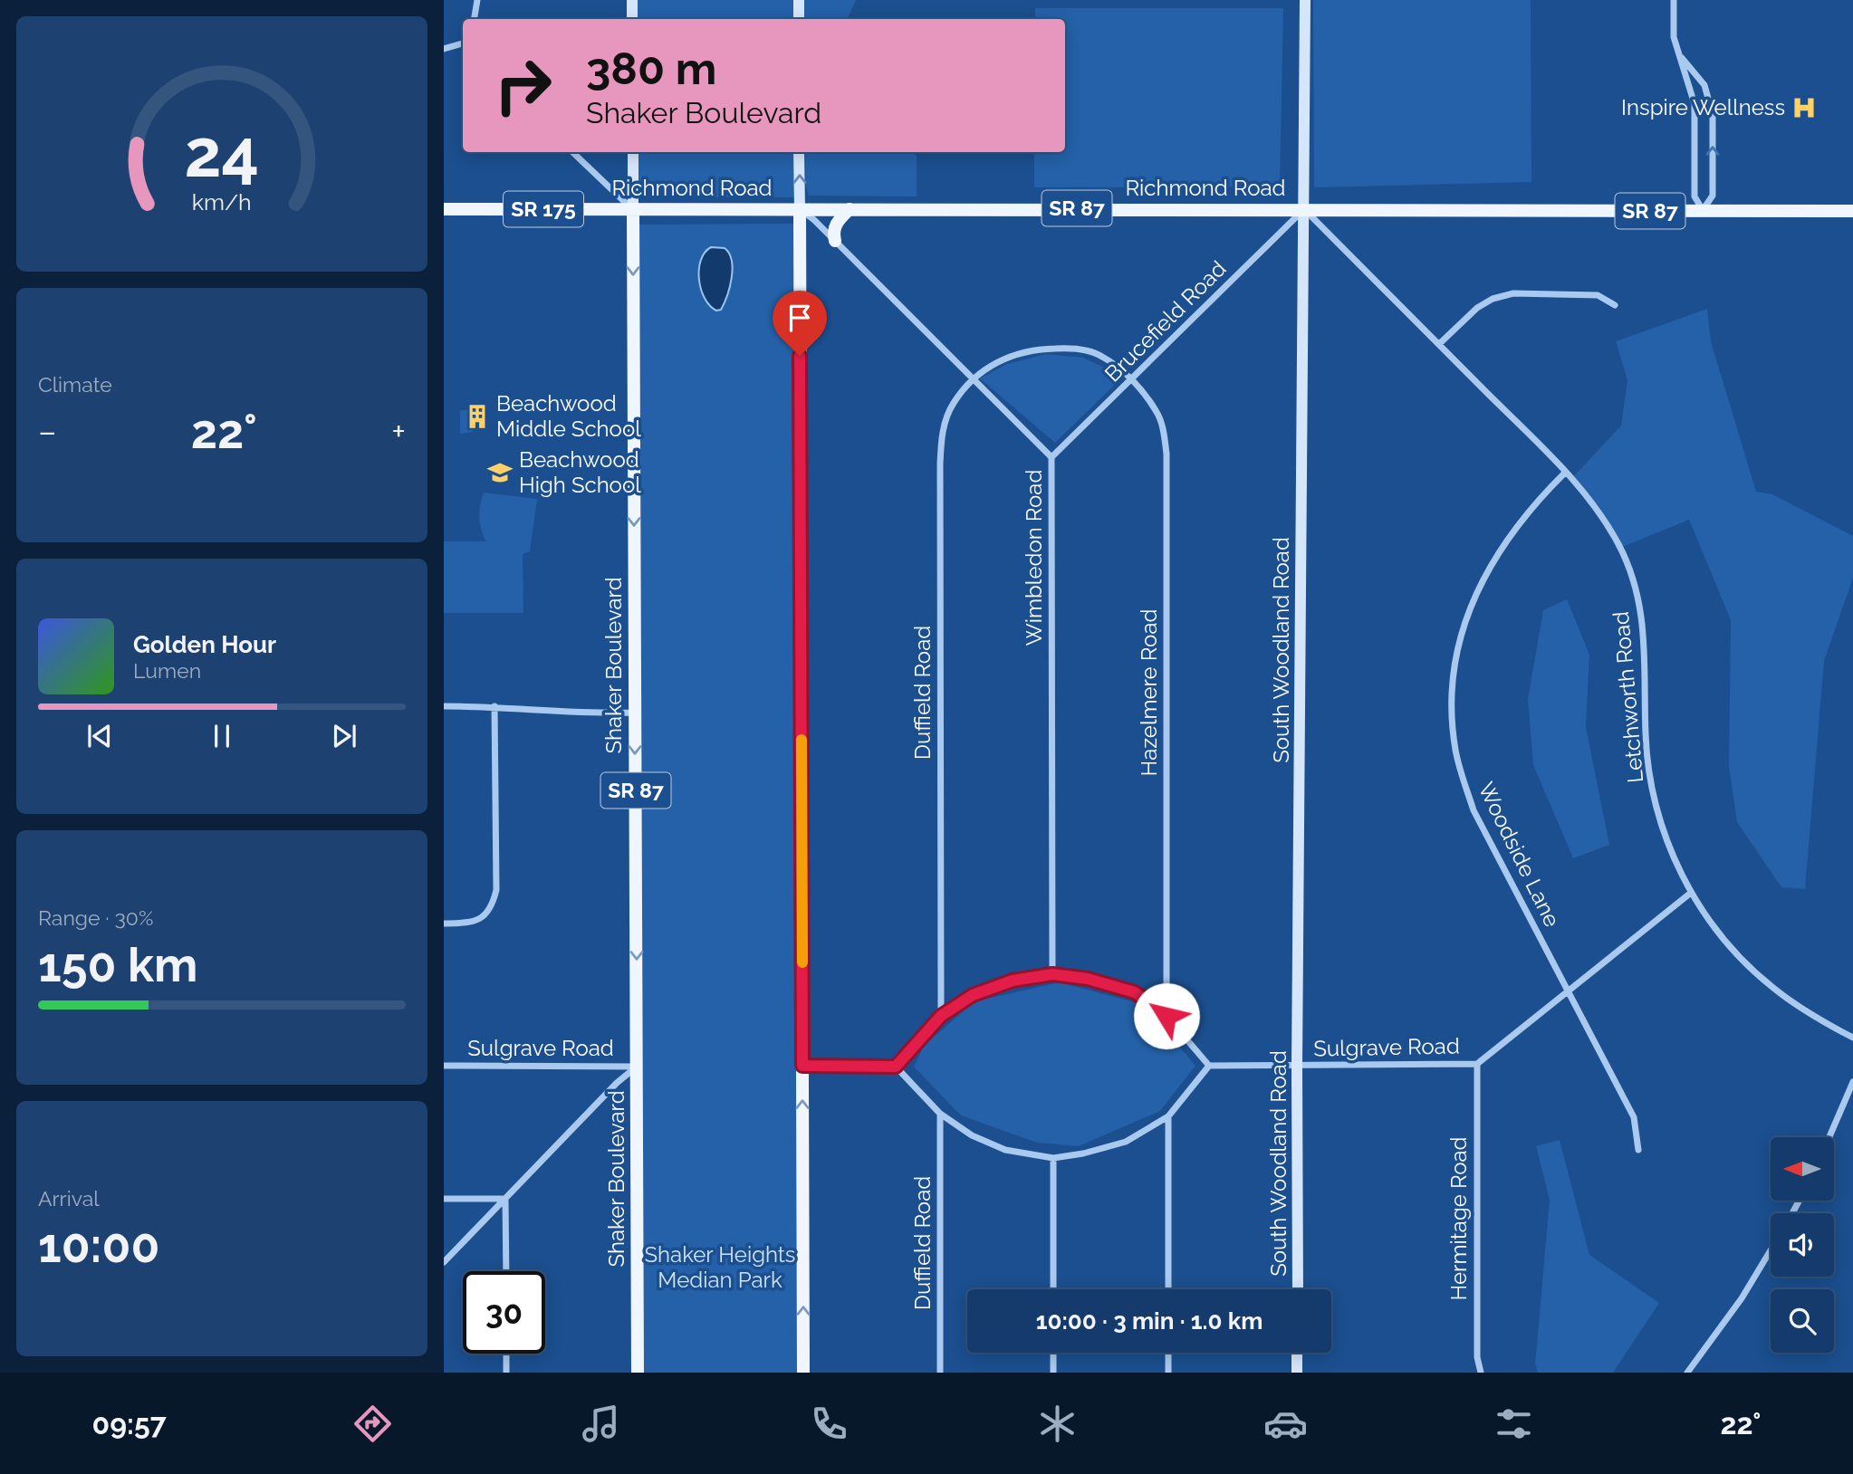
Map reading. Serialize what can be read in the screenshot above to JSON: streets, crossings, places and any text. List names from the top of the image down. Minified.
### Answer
{"streets":{"main road":["Richmond Road","SR 87","SR 175","Shaker Boulevard"],"street":["Brucefield Road","Wimbledon Road","South Woodland Road","Duffield Road","Hazelmere Road","Letchworth Road","Woodside Lane","Sulgrave Road","Hermitage Road"]},"crossings":[["Richmond Road","Brucefield Road"],["Richmond Road","Wimbledon Road"],["Richmond Road","South Woodland Road"],["Richmond Road","Shaker Boulevard"],["Richmond Road","Letchworth Road"],["Brucefield Road","Wimbledon Road"],["Brucefield Road","South Woodland Road"],["Brucefield Road","Duffield Road"],["Brucefield Road","Hazelmere Road"],["Brucefield Road","Letchworth Road"],["Wimbledon Road","Duffield Road"],["South Woodland Road","Letchworth Road"],["South Woodland Road","Sulgrave Road"],["Shaker Boulevard","Sulgrave Road"],["Duffield Road","Hazelmere Road"],["Letchworth Road","Woodside Lane"],["Letchworth Road","Sulgrave Road"],["Woodside Lane","Sulgrave Road"],["Sulgrave Road","Hermitage Road"]],"one_way":["Shaker Boulevard"],"parks":["Shaker Heights Median Park"],"places":{"hospital":["Inspire Wellness"],"building":["Beachwood Middle School"],"school or university":["Beachwood High School"]},"north":"left","page":{"turn":["380 m","Shaker Boulevard"],"tile":["Climate",["Range · 30%","150 km"],["Arrival","10:00"]],"heat":["−","22°","+"],"song":["Golden Hour","Lumen"],"limit":"30","trip":"10:00 · 3 min · 1.0 km","tabs":["09:57","22°"],"gauge":["24","km/h"]}}
